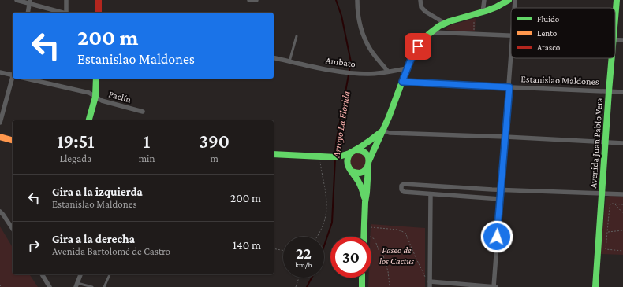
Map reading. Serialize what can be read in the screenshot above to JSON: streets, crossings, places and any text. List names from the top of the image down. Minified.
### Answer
{"streets":{"main road":["Avenida Juan Pablo Vera"],"street":["Ambato","Estanislao Maldones","Paclín"]},"crossings":[["Estanislao Maldones","Avenida Juan Pablo Vera"]],"water":["Arroyo La Florida"],"parks":["Paseo de los Cactus"],"legend":["Fluido","Lento","Atasco"],"page":{"turn":["200 m","Estanislao Maldones"],"eta":["19:51","Llegada","1","min","390","m"],"list":[{"name":"Gira a la izquierda","note":"Estanislao Maldones","value":"200 m"},{"name":"Gira a la derecha","note":"Avenida Bartolomé de Castro","value":"140 m"}],"speed":"22 km/h","limit":"30"}}
